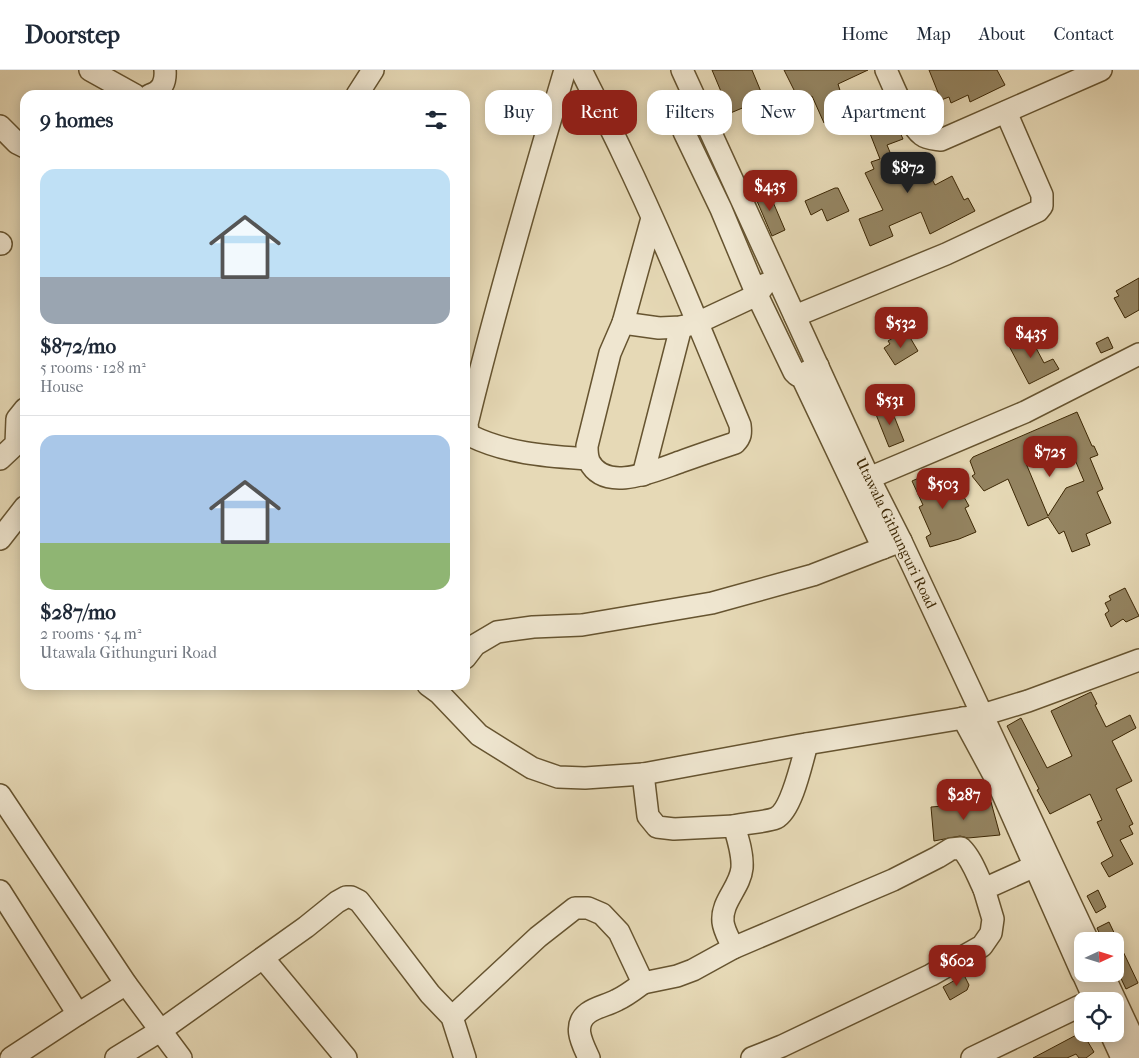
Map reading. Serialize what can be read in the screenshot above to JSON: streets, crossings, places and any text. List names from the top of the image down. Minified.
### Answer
{"streets":{"street":["Utawala Githunguri Road"]},"north":"right","page":{"header":"Doorstep","nav":["Home","Map","About","Contact"],"chip":["Buy","Rent","Filters","New","Apartment"],"heading":"9 homes","list":[{"name":"$872/mo","note":"5 rooms · 128 m² · House"},{"name":"$287/mo","note":"2 rooms · 54 m² · Utawala Githunguri Road"}],"price":["$872","$435","$532","$435","$531","$725","$503","$287","$602"]}}
